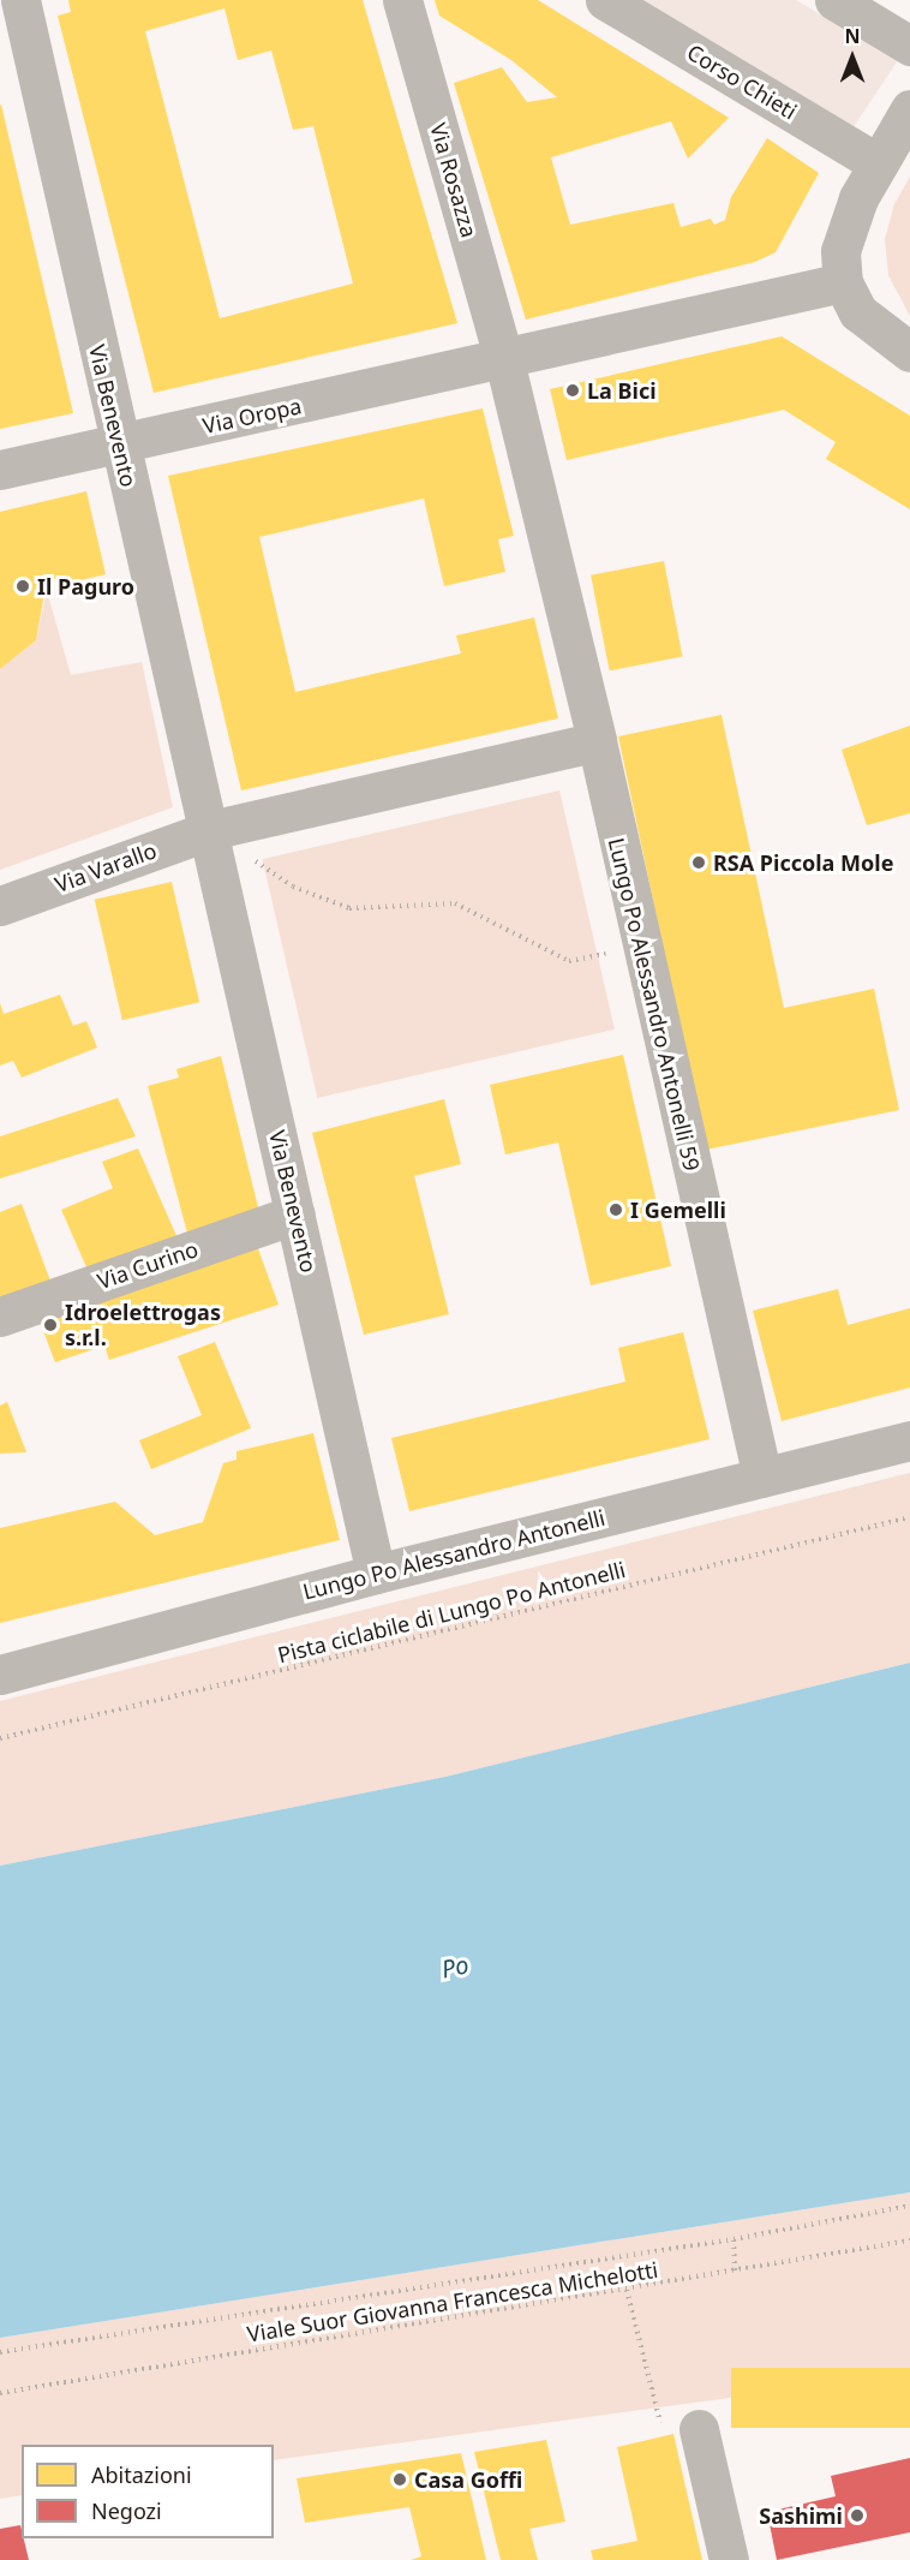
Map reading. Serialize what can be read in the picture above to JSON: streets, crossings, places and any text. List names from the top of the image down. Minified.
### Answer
{"streets":{"street":["Corso Chieti","Via Rosazza","Via Benevento","Via Oropa","Via Varallo","Lungo Po Alessandro Antonelli 59","Via Curino","Lungo Po Alessandro Antonelli"],"path":["Pista ciclabile di Lungo Po Antonelli","Viale Suor Giovanna Francesca Michelotti"]},"crossings":[["Via Rosazza","Via Oropa"],["Via Benevento","Via Oropa"],["Via Benevento","Via Varallo"],["Via Benevento","Via Curino"],["Via Benevento","Lungo Po Alessandro Antonelli"],["Lungo Po Alessandro Antonelli 59","Lungo Po Alessandro Antonelli"]],"water":["Po"],"places":["La Bici","Il Paguro","RSA Piccola Mole","I Gemelli","Idroelettrogas s.r.l.","Casa Goffi","Sashimi"],"legend":["Abitazioni","Negozi"],"north":"top"}
